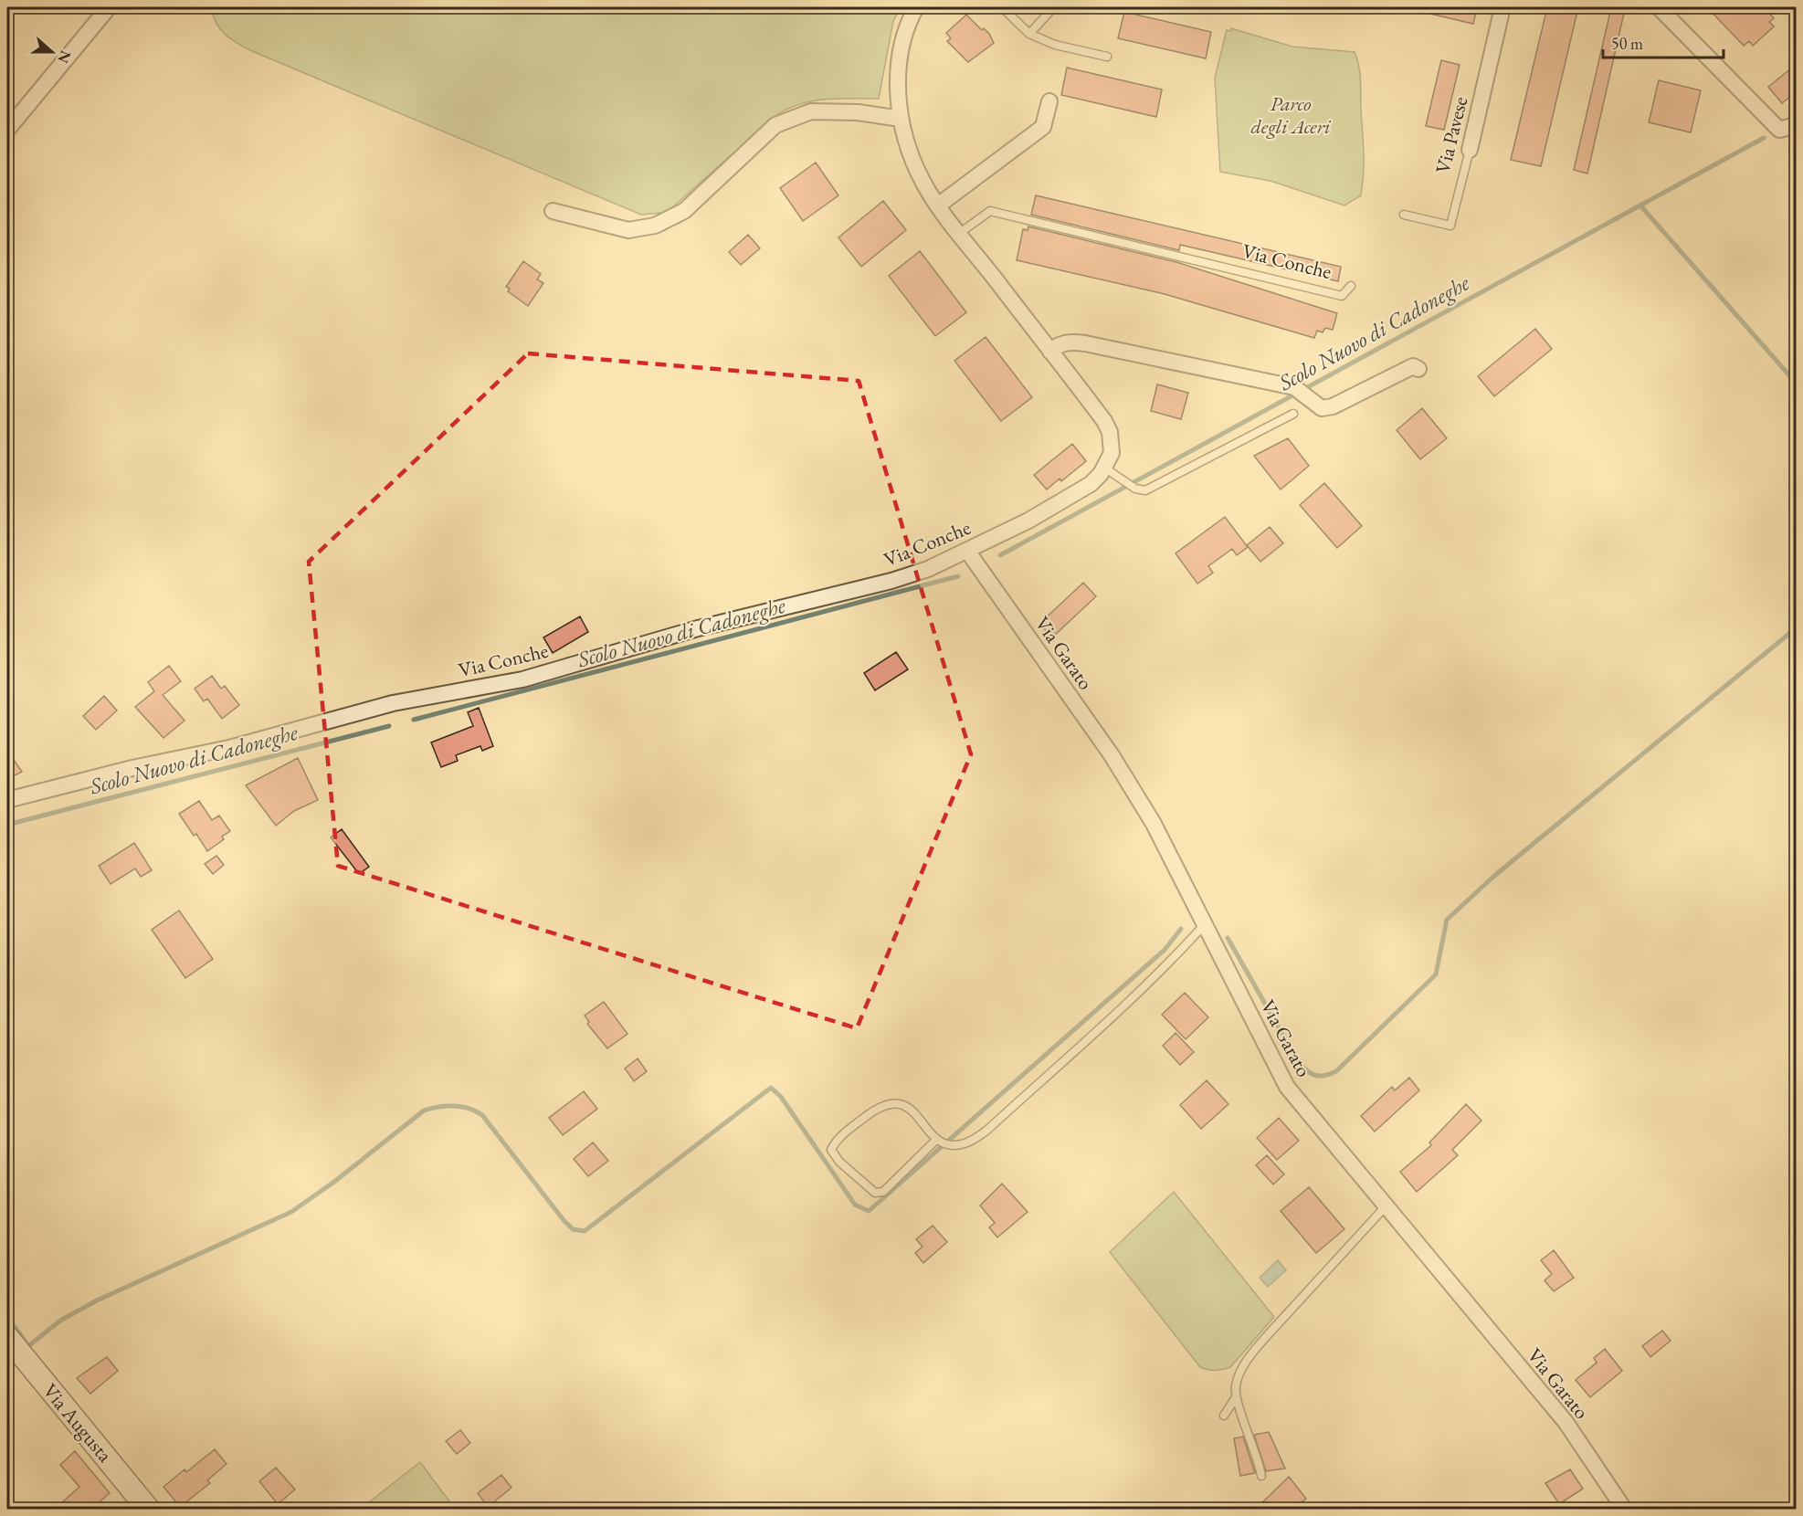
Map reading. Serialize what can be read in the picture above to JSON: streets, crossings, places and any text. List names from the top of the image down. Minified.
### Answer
{"streets":{"street":["Via Pavese","Via Conche","Via Garato","Via Augusta"]},"crossings":[["Via Conche","Via Garato"]],"water":["Scolo Nuovo di Cadoneghe"],"parks":["Parco degli Aceri"],"scale_bar":"50 m","north":"right"}
